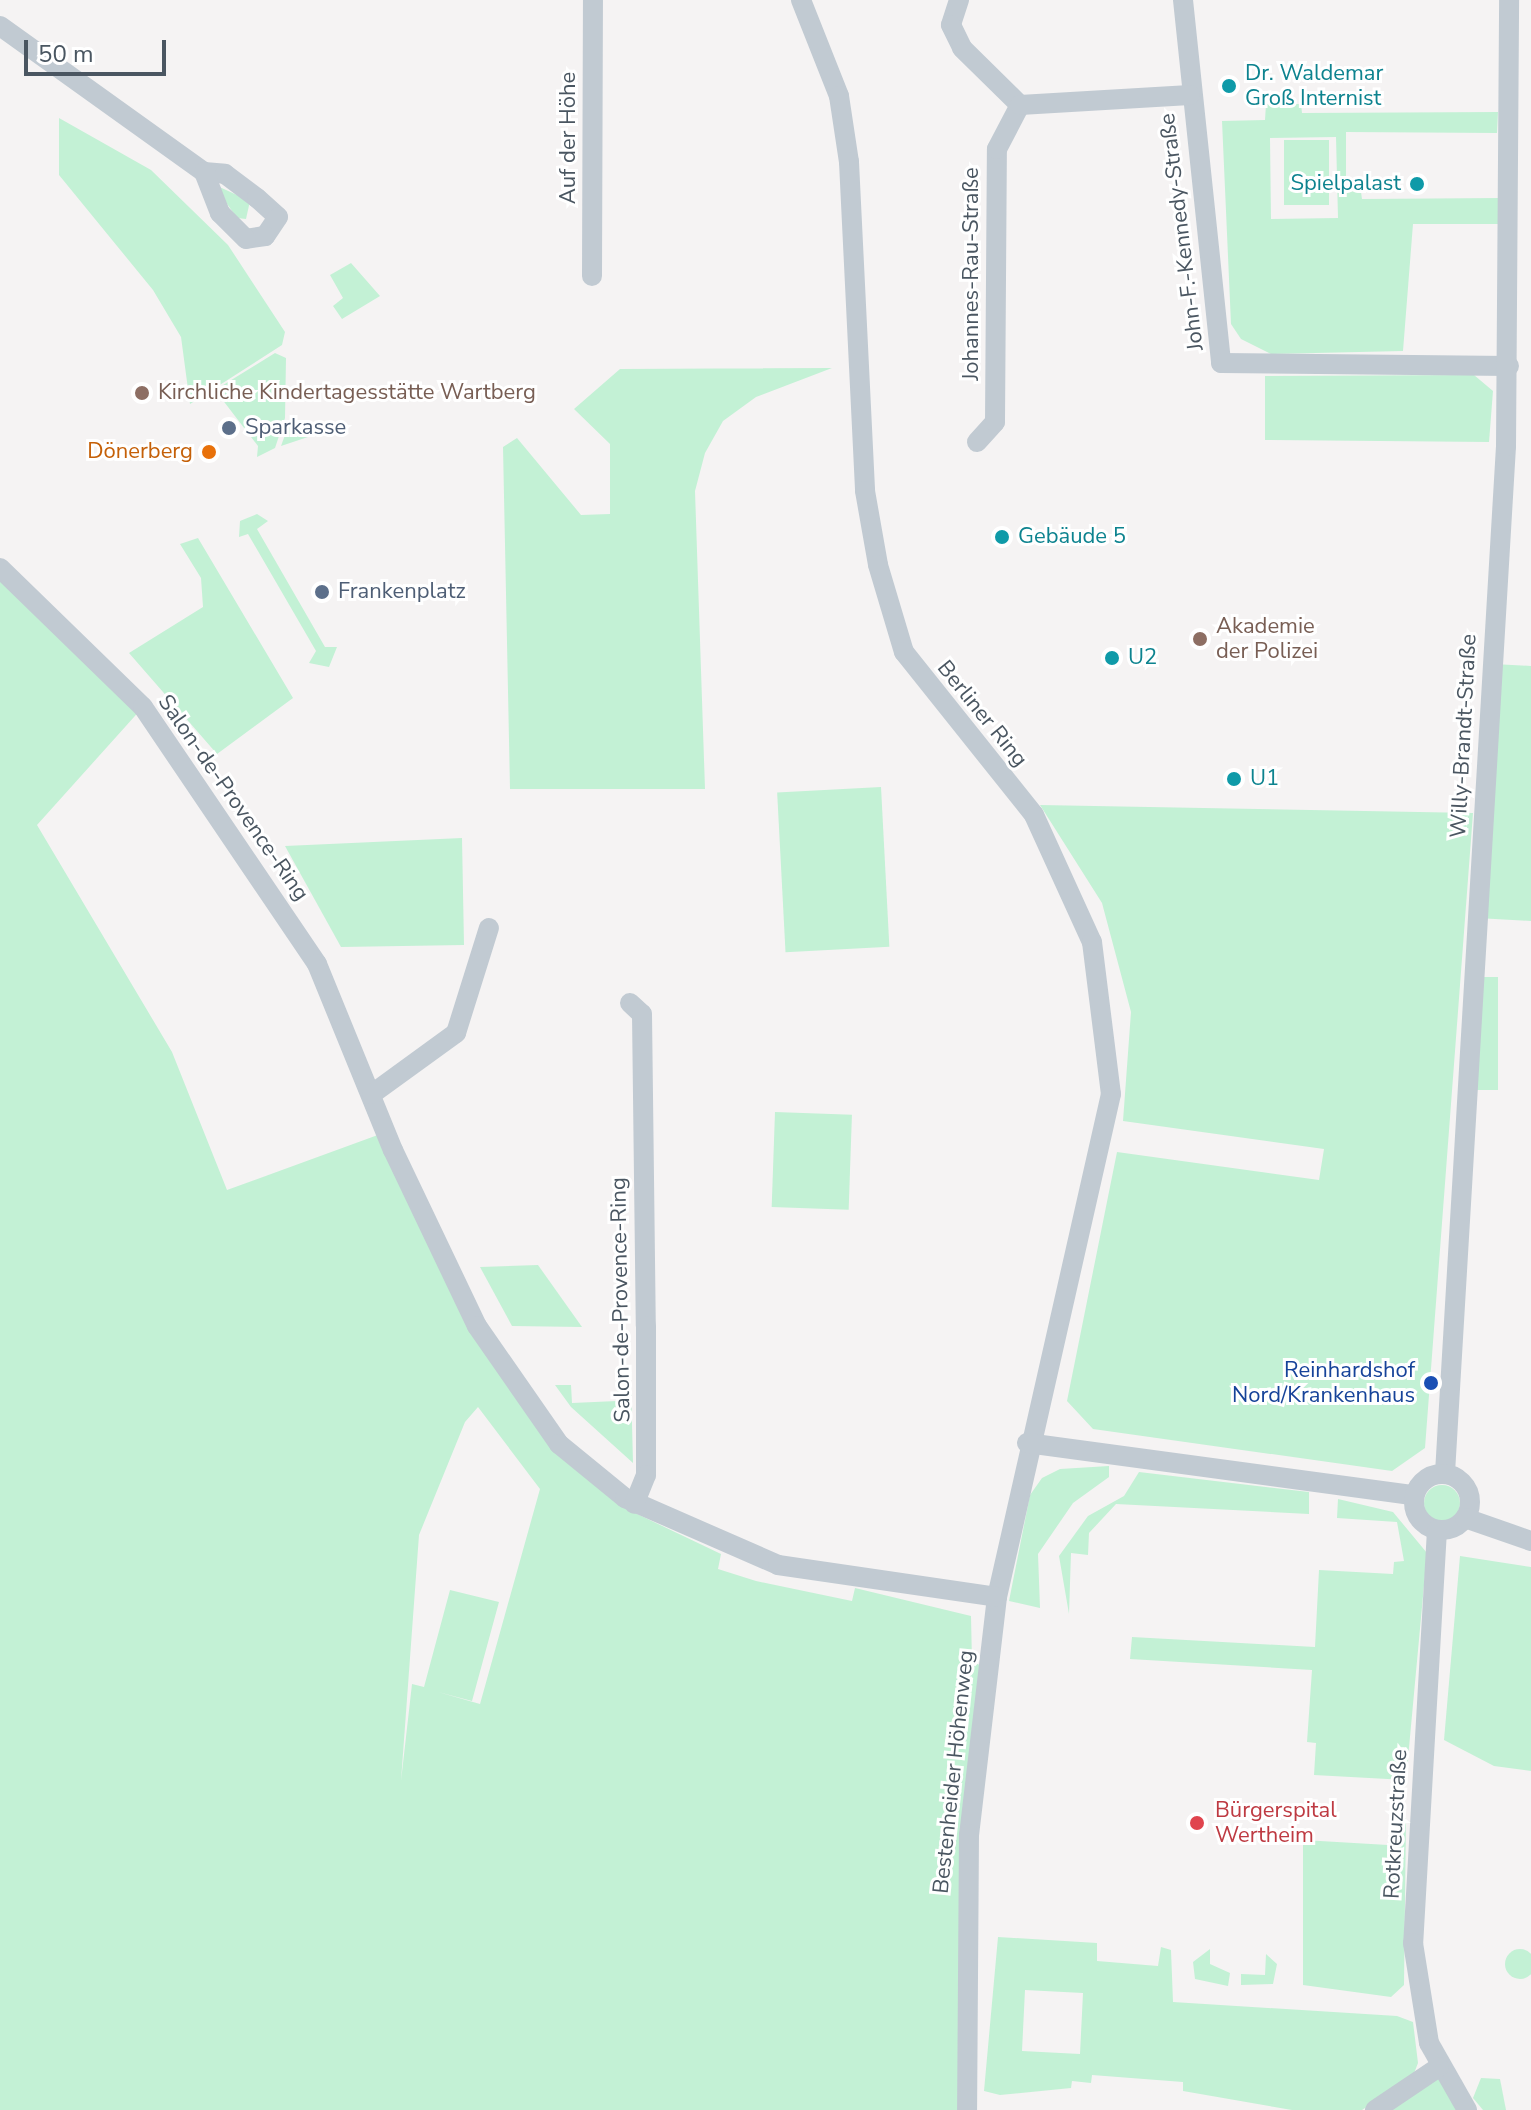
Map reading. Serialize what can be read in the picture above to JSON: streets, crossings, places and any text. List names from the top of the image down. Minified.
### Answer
{"streets":{"street":["Auf der Höhe","John-F.-Kennedy-Straße","Johannes-Rau-Straße","Berliner Ring","Willy-Brandt-Straße","Salon-de-Provence-Ring","Bestenheider Höhenweg","Rotkreuzstraße"]},"crossings":[["John-F.-Kennedy-Straße","Willy-Brandt-Straße"],["Berliner Ring","Bestenheider Höhenweg"],["Willy-Brandt-Straße","Rotkreuzstraße"],["Salon-de-Provence-Ring","Bestenheider Höhenweg"]],"places":["Dr. Waldemar Groß Internist","Spielpalast","Kirchliche Kindertagesstätte Wartberg","Sparkasse","Dönerberg","Gebäude 5","Frankenplatz","Akademie der Polizei","U2","U1","Reinhardshof Nord/Krankenhaus","Bürgerspital Wertheim"],"scale_bar":"50 m"}
